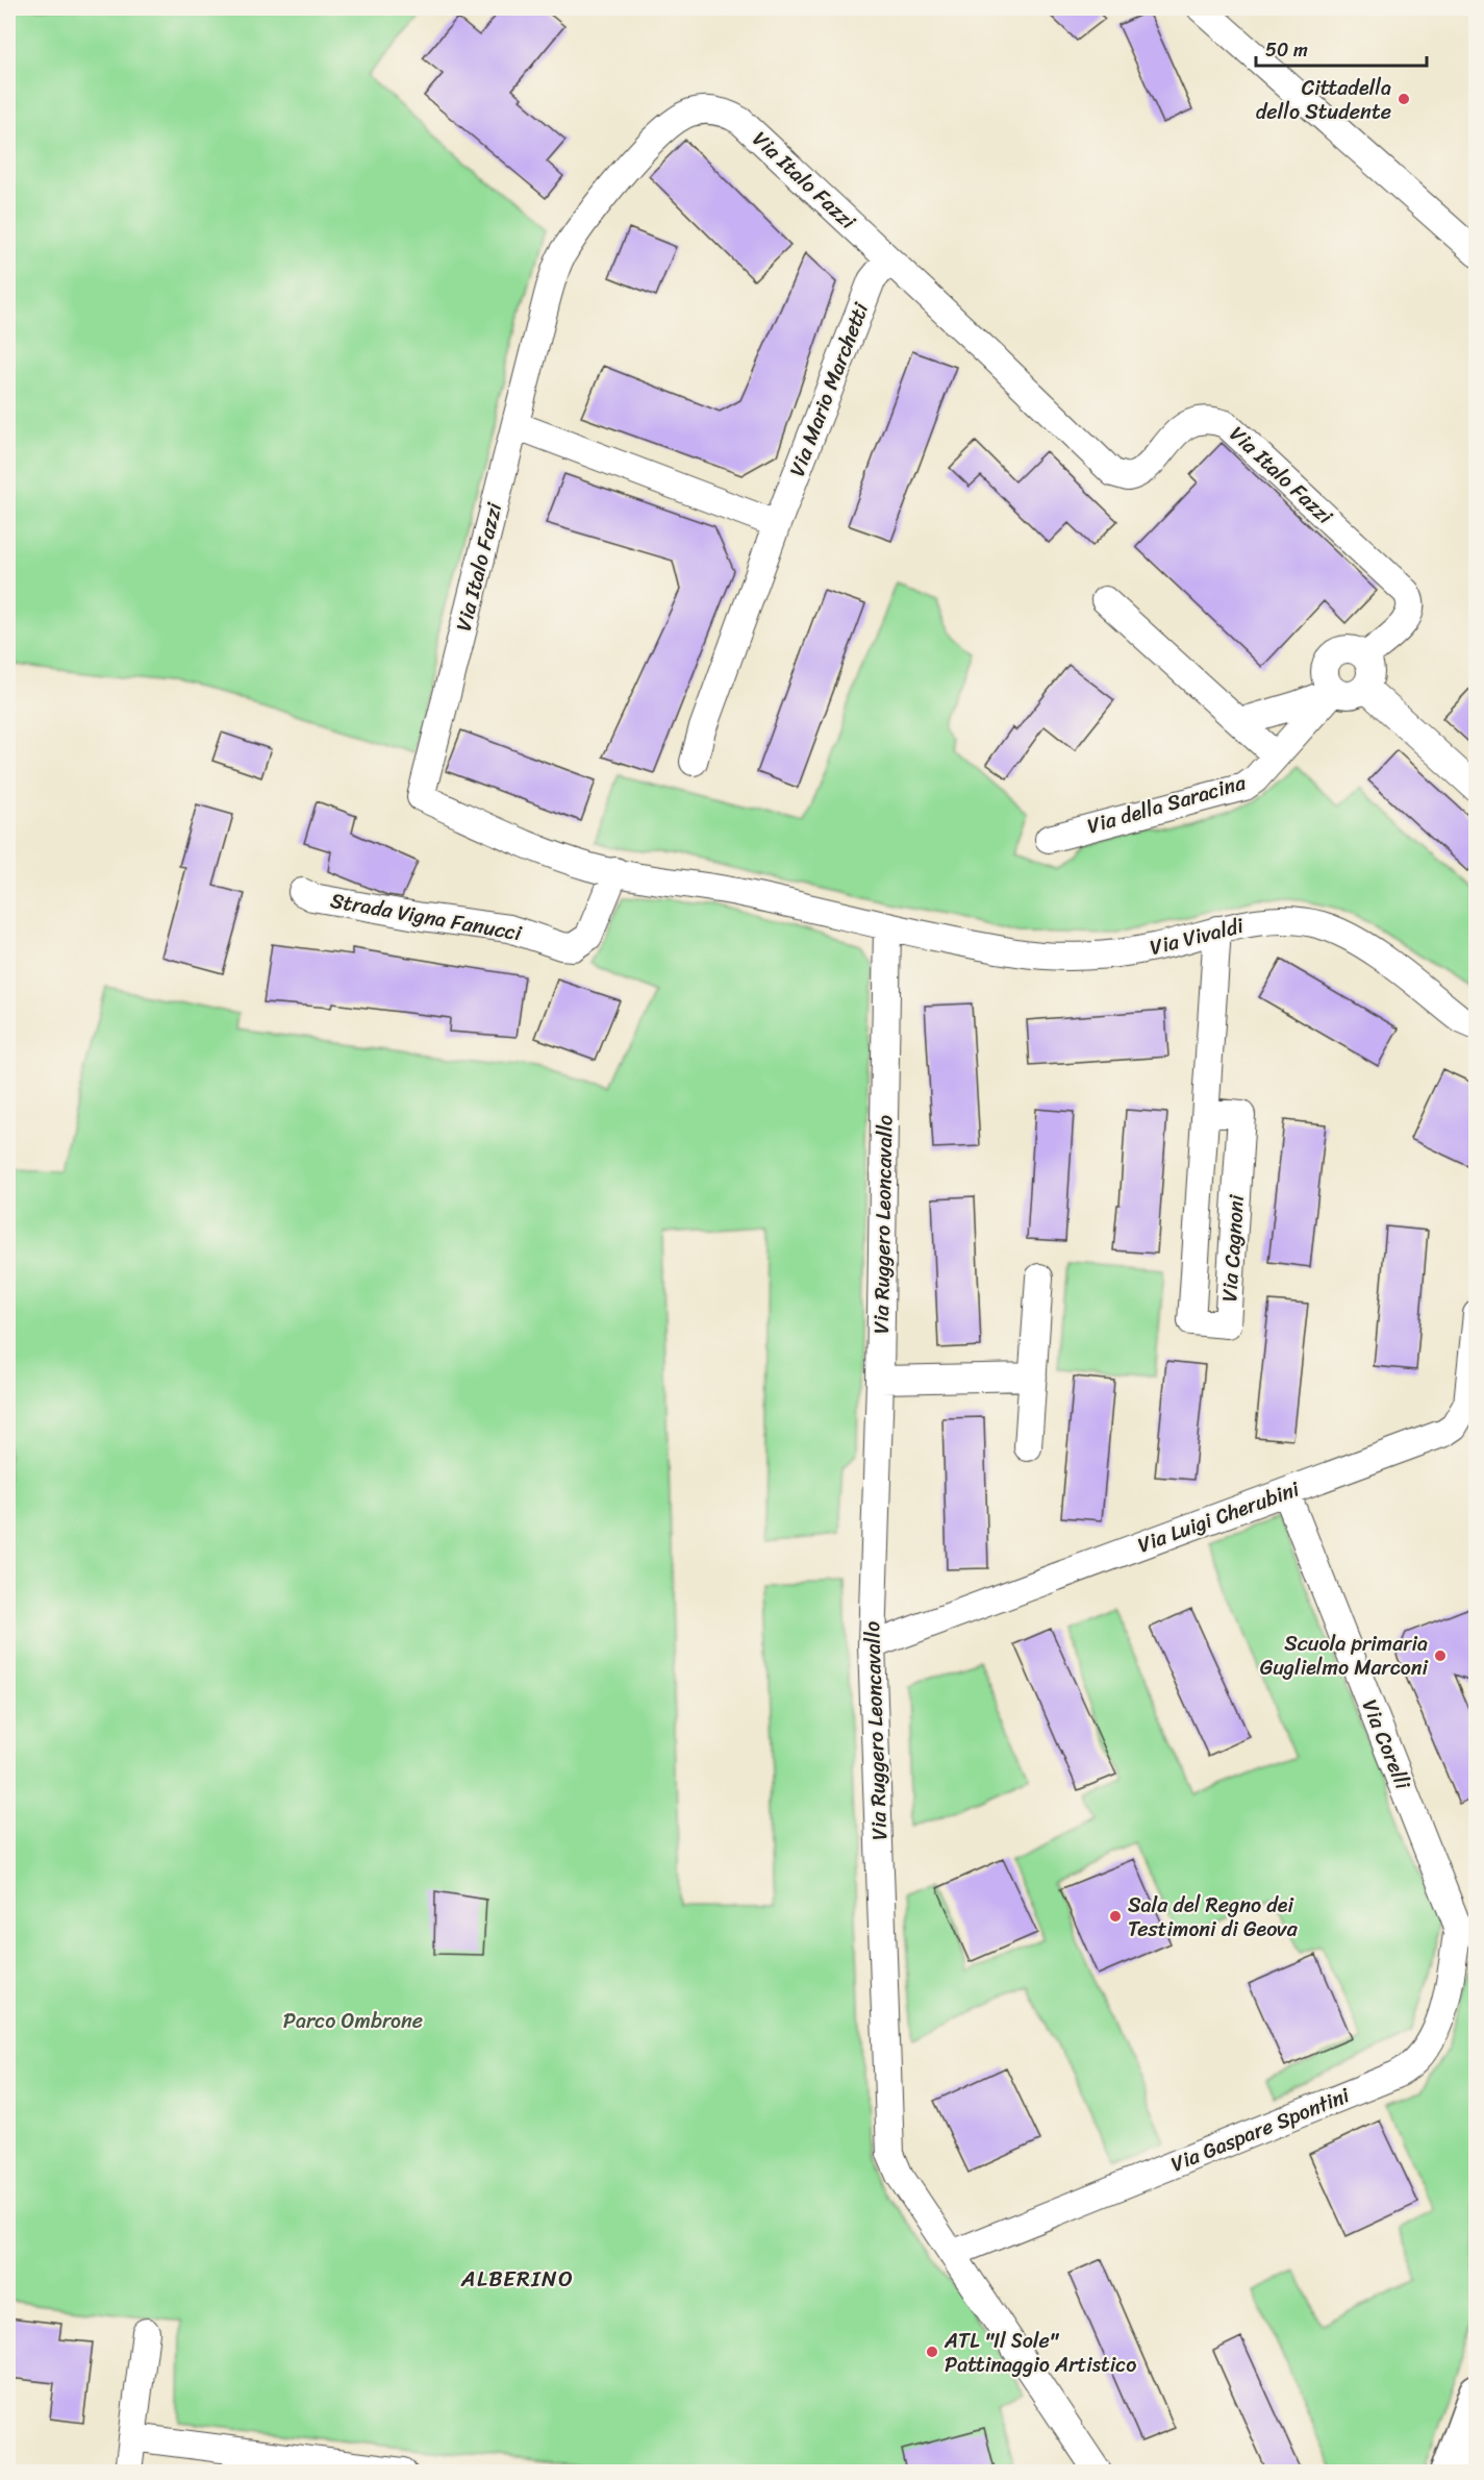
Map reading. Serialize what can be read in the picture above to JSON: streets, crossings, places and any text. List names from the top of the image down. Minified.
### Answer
{"streets":{"street":["Via Italo Fazzi","Via Mario Marchetti","Via della Saracina","Strada Vigna Fanucci","Via Vivaldi","Via Ruggero Leoncavallo","Via Cagnoni","Via Luigi Cherubini","Via Corelli","Via Gaspare Spontini"]},"crossings":[["Via Italo Fazzi","Via Mario Marchetti"],["Via Italo Fazzi","Via della Saracina"],["Via Italo Fazzi","Strada Vigna Fanucci"],["Via Vivaldi","Via Ruggero Leoncavallo"],["Via Vivaldi","Via Cagnoni"],["Via Ruggero Leoncavallo","Via Luigi Cherubini"],["Via Ruggero Leoncavallo","Via Gaspare Spontini"],["Via Luigi Cherubini","Via Corelli"],["Via Corelli","Via Gaspare Spontini"]],"districts":["ALBERINO"],"parks":["Parco Ombrone"],"places":["Cittadella dello Studente","Scuola primaria Guglielmo Marconi","Sala del Regno dei Testimoni di Geova","ATL \"Il Sole\" Pattinaggio Artistico"],"scale_bar":"50 m"}
